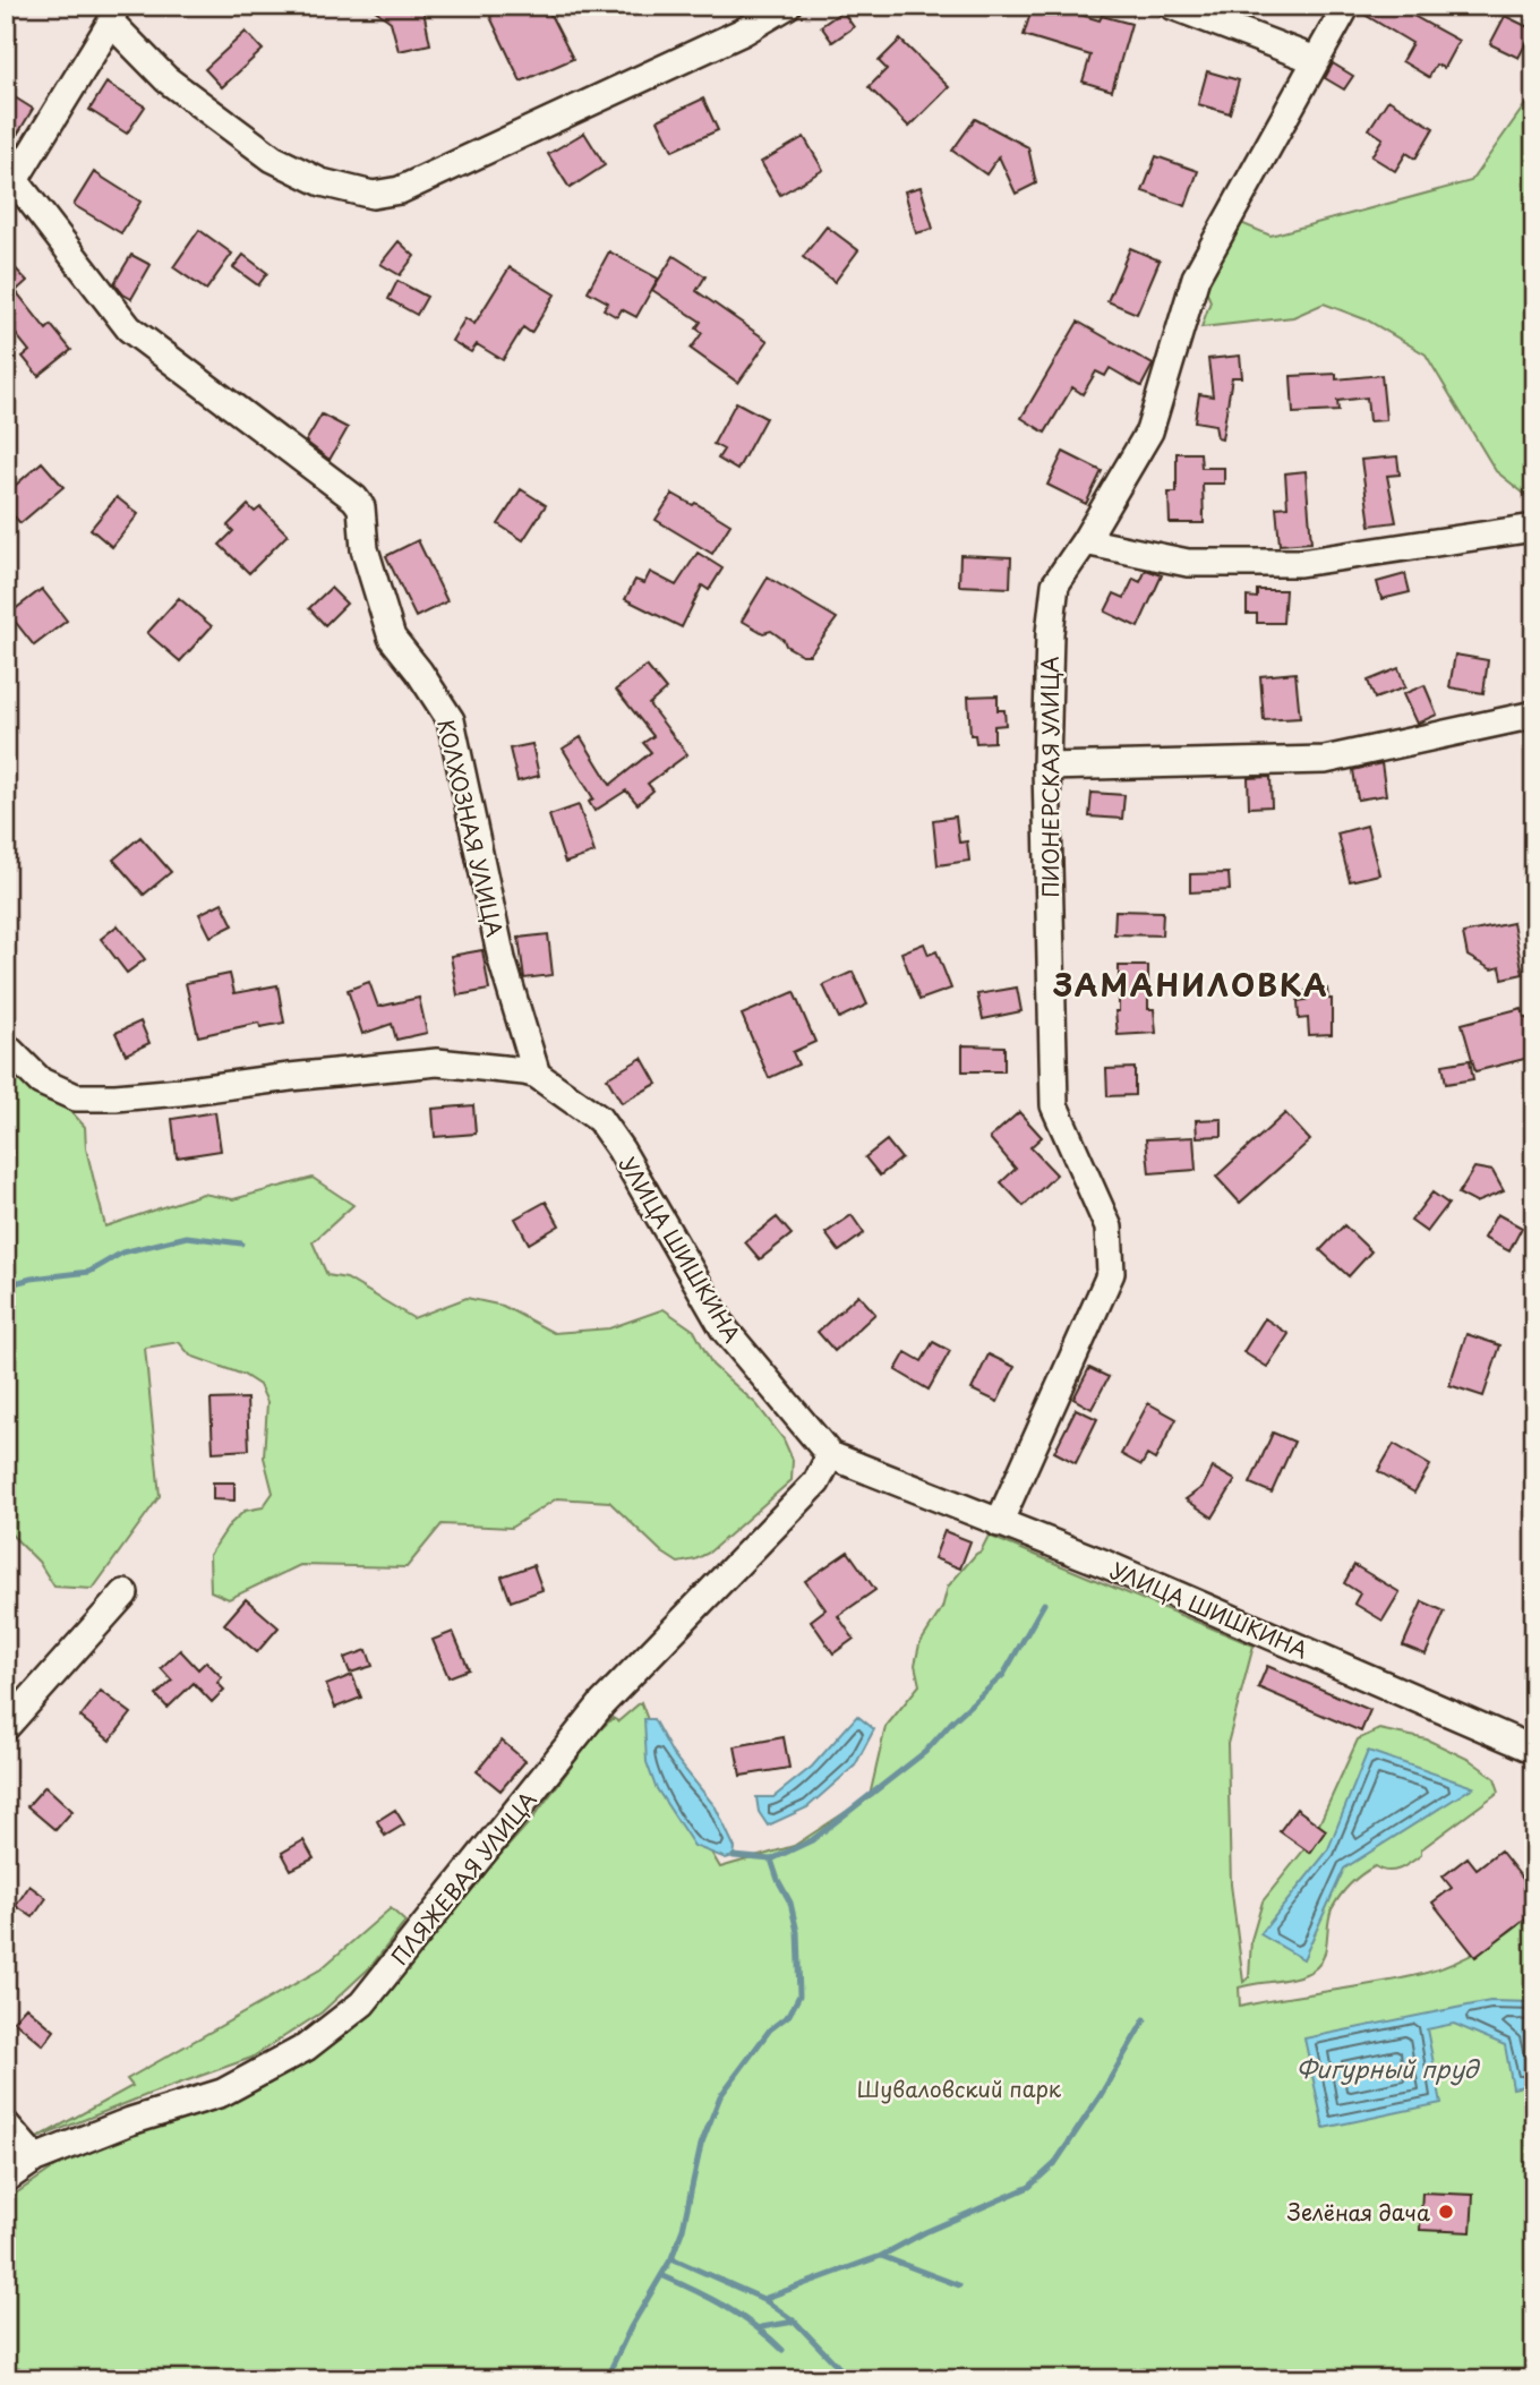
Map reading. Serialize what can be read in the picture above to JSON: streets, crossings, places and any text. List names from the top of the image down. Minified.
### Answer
{"streets":{"street":["ПИОНЕРСКАЯ УЛИЦА","КОЛХОЗНАЯ УЛИЦА","УЛИЦА ШИШКИНА","ПЛЯЖЕВАЯ УЛИЦА"]},"crossings":[["ПИОНЕРСКАЯ УЛИЦА","УЛИЦА ШИШКИНА"],["КОЛХОЗНАЯ УЛИЦА","УЛИЦА ШИШКИНА"],["УЛИЦА ШИШКИНА","ПЛЯЖЕВАЯ УЛИЦА"]],"districts":["ЗАМАНИЛОВКА"],"water":["Фигурный пруд"],"parks":["Шуваловский парк"],"places":["Зелёная дача"]}
